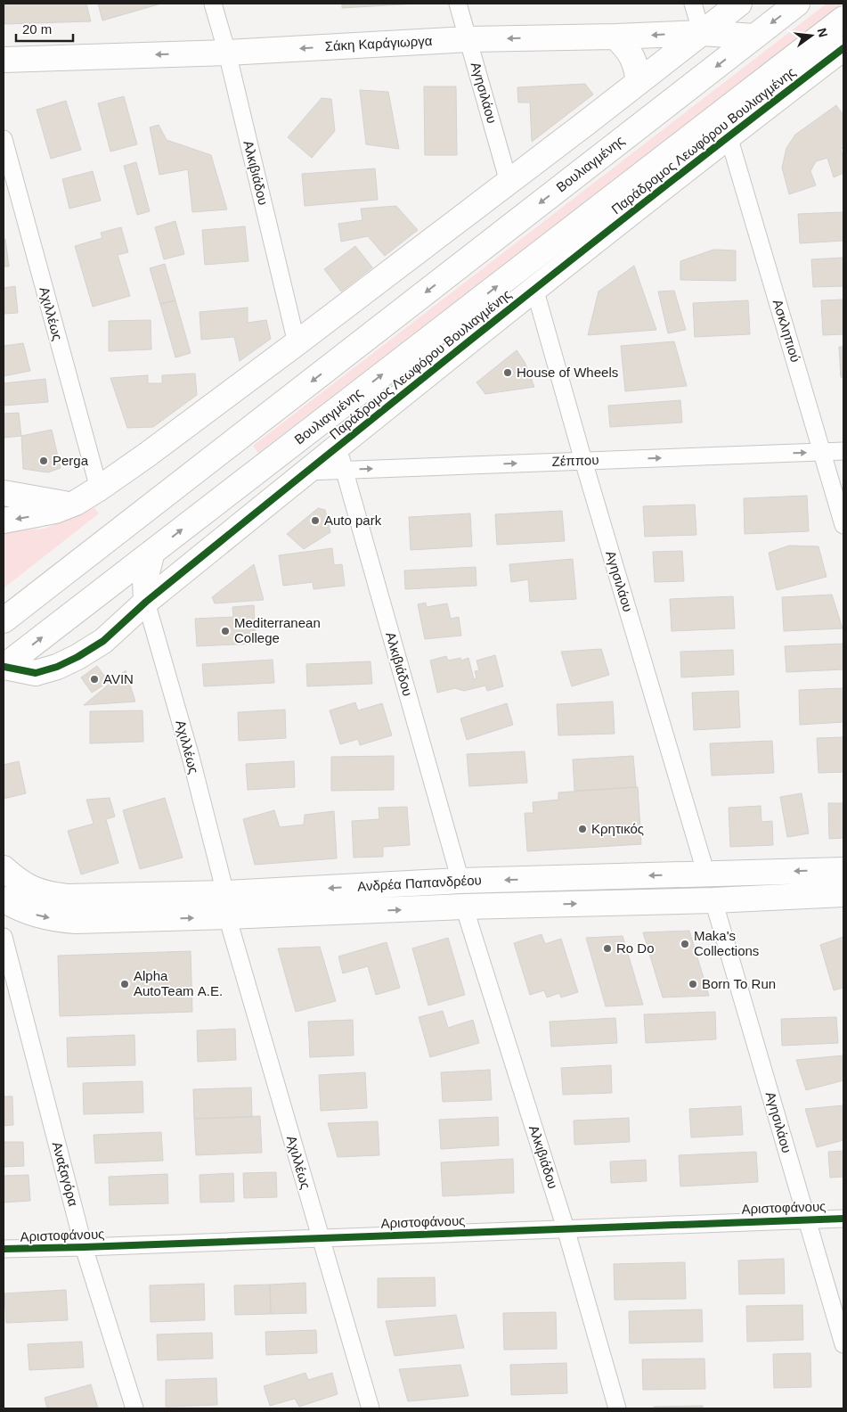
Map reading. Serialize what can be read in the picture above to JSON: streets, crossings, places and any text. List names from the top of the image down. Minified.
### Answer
{"streets":{"main road":["Σάκη Καράγιωργα","Παράδρομος Λεωφόρου Βουλιαγμένης","Βουλιαγμένης","Ανδρέα Παπανδρέου"],"street":["Αγησιλάου","Αλκιβιάδου","Αχιλλέως","Ασκληπιού","Ζέππου","Αναξαγόρα","Αριστοφάνους"]},"crossings":[["Σάκη Καράγιωργα","Αγησιλάου"],["Σάκη Καράγιωργα","Βουλιαγμένης"],["Σάκη Καράγιωργα","Αλκιβιάδου"],["Αγησιλάου","Παράδρομος Λεωφόρου Βουλιαγμένης"],["Αγησιλάου","Ζέππου"],["Αγησιλάου","Ανδρέα Παπανδρέου"],["Αγησιλάου","Αριστοφάνους"],["Παράδρομος Λεωφόρου Βουλιαγμένης","Βουλιαγμένης"],["Παράδρομος Λεωφόρου Βουλιαγμένης","Αλκιβιάδου"],["Παράδρομος Λεωφόρου Βουλιαγμένης","Αχιλλέως"],["Παράδρομος Λεωφόρου Βουλιαγμένης","Ασκληπιού"],["Παράδρομος Λεωφόρου Βουλιαγμένης","Ζέππου"],["Αλκιβιάδου","Ζέππου"],["Αλκιβιάδου","Ανδρέα Παπανδρέου"],["Αλκιβιάδου","Αριστοφάνους"],["Αχιλλέως","Ανδρέα Παπανδρέου"],["Αχιλλέως","Αριστοφάνους"],["Ασκληπιού","Ζέππου"],["Αναξαγόρα","Αριστοφάνους"]],"one_way":["Σάκη Καράγιωργα","Ζέππου"],"places":["House of Wheels","Perga","Auto park","Mediterranean College","AVIN","Κρητικός","Maka's Collections","Ro Do","Alpha AutoTeam Α.Ε.","Born To Run"],"scale_bar":"20 m","north":"right"}
